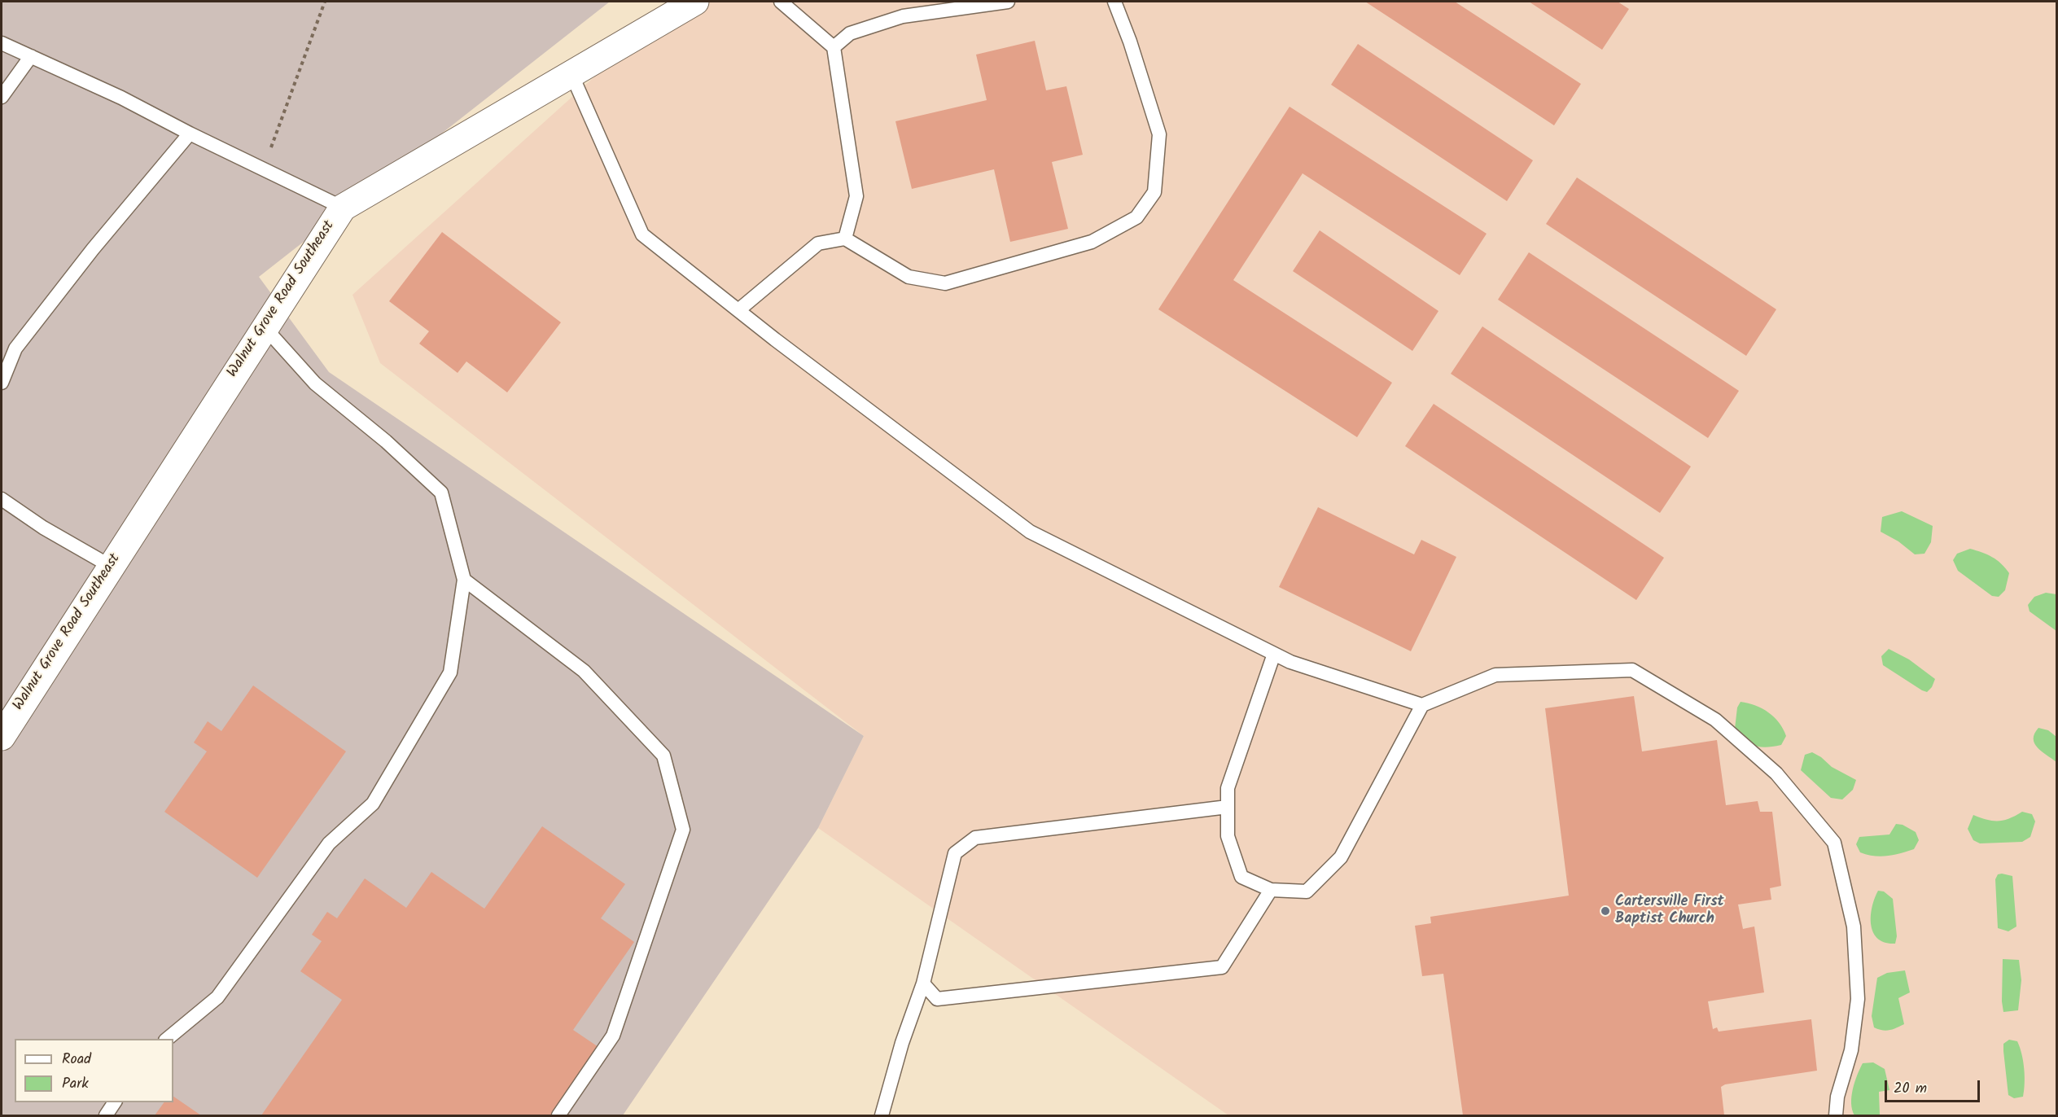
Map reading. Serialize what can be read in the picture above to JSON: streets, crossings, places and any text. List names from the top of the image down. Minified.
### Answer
{"streets":{"street":["Walnut Grove Road Southeast"]},"places":["Cartersville First Baptist Church"],"legend":["Road","Park"],"scale_bar":"20 m"}
